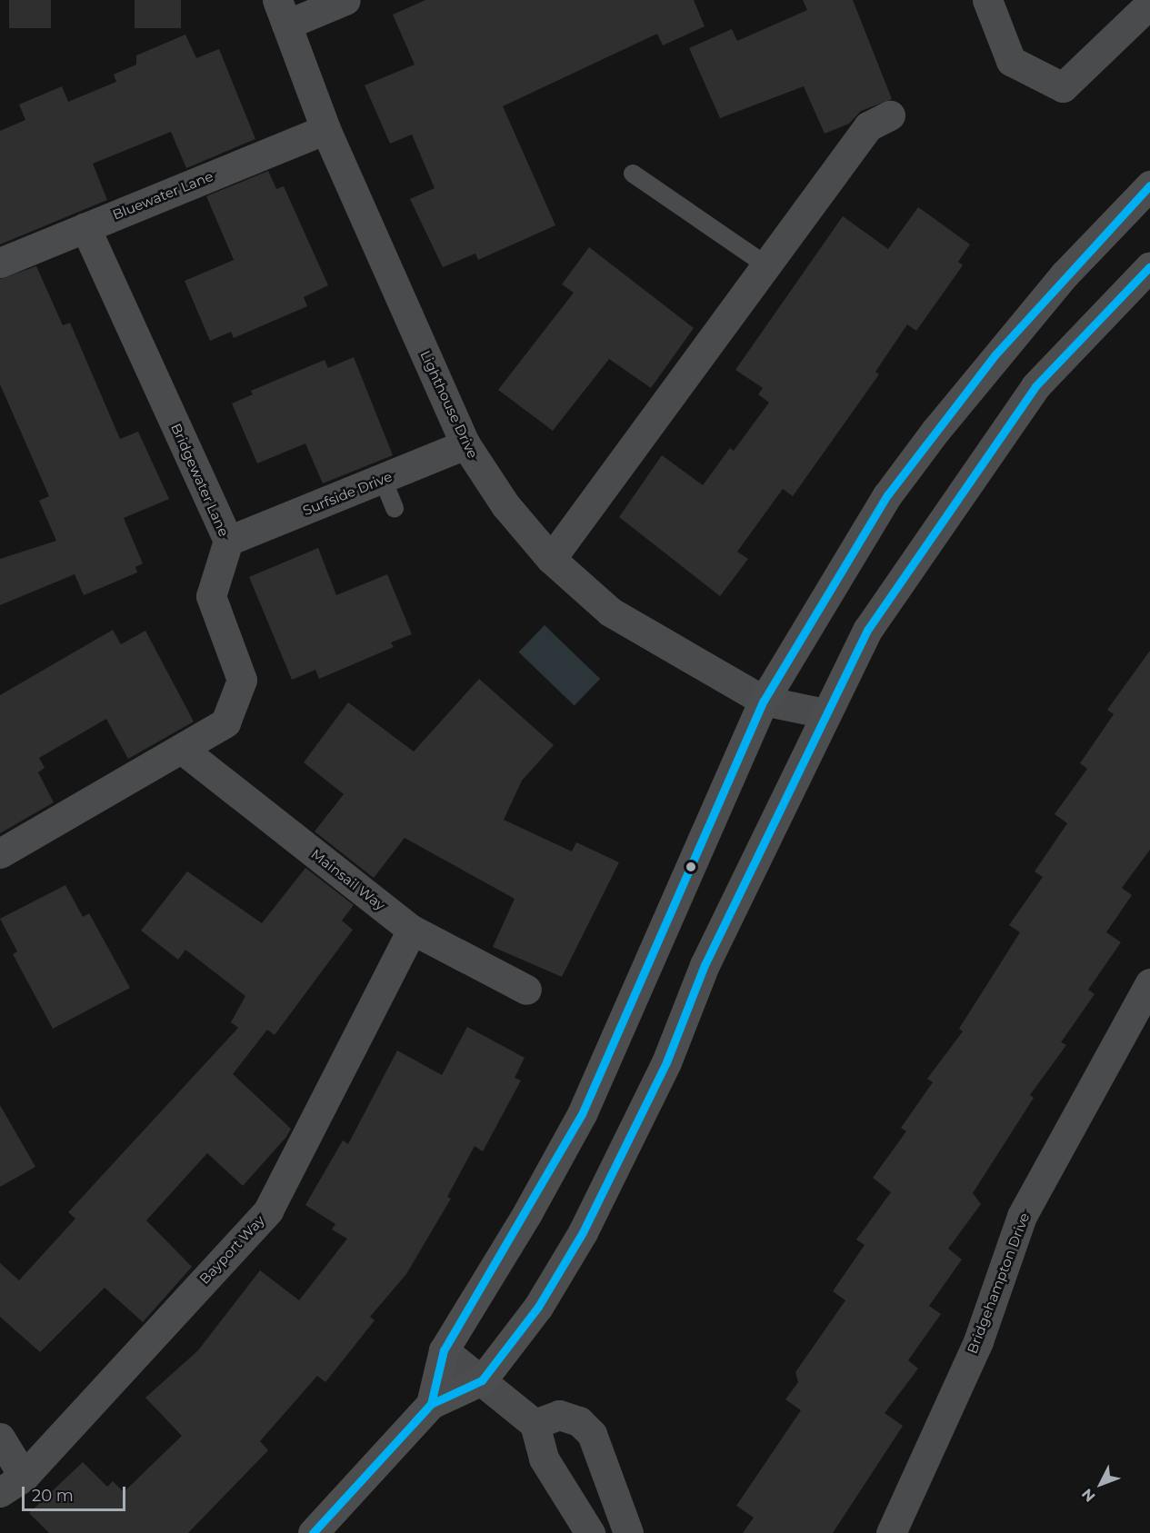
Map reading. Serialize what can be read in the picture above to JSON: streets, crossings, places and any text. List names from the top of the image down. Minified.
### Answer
{"streets":{"street":["Bluewater Lane","Lighthouse Drive","Bridgewater Lane","Surfside Drive","Mainsail Way","Bayport Way","Bridgehampton Drive"]},"crossings":[["Bluewater Lane","Lighthouse Drive"],["Bluewater Lane","Bridgewater Lane"],["Lighthouse Drive","Surfside Drive"],["Bridgewater Lane","Surfside Drive"],["Bridgewater Lane","Mainsail Way"],["Mainsail Way","Bayport Way"]],"scale_bar":"20 m","north":"bottom left"}
